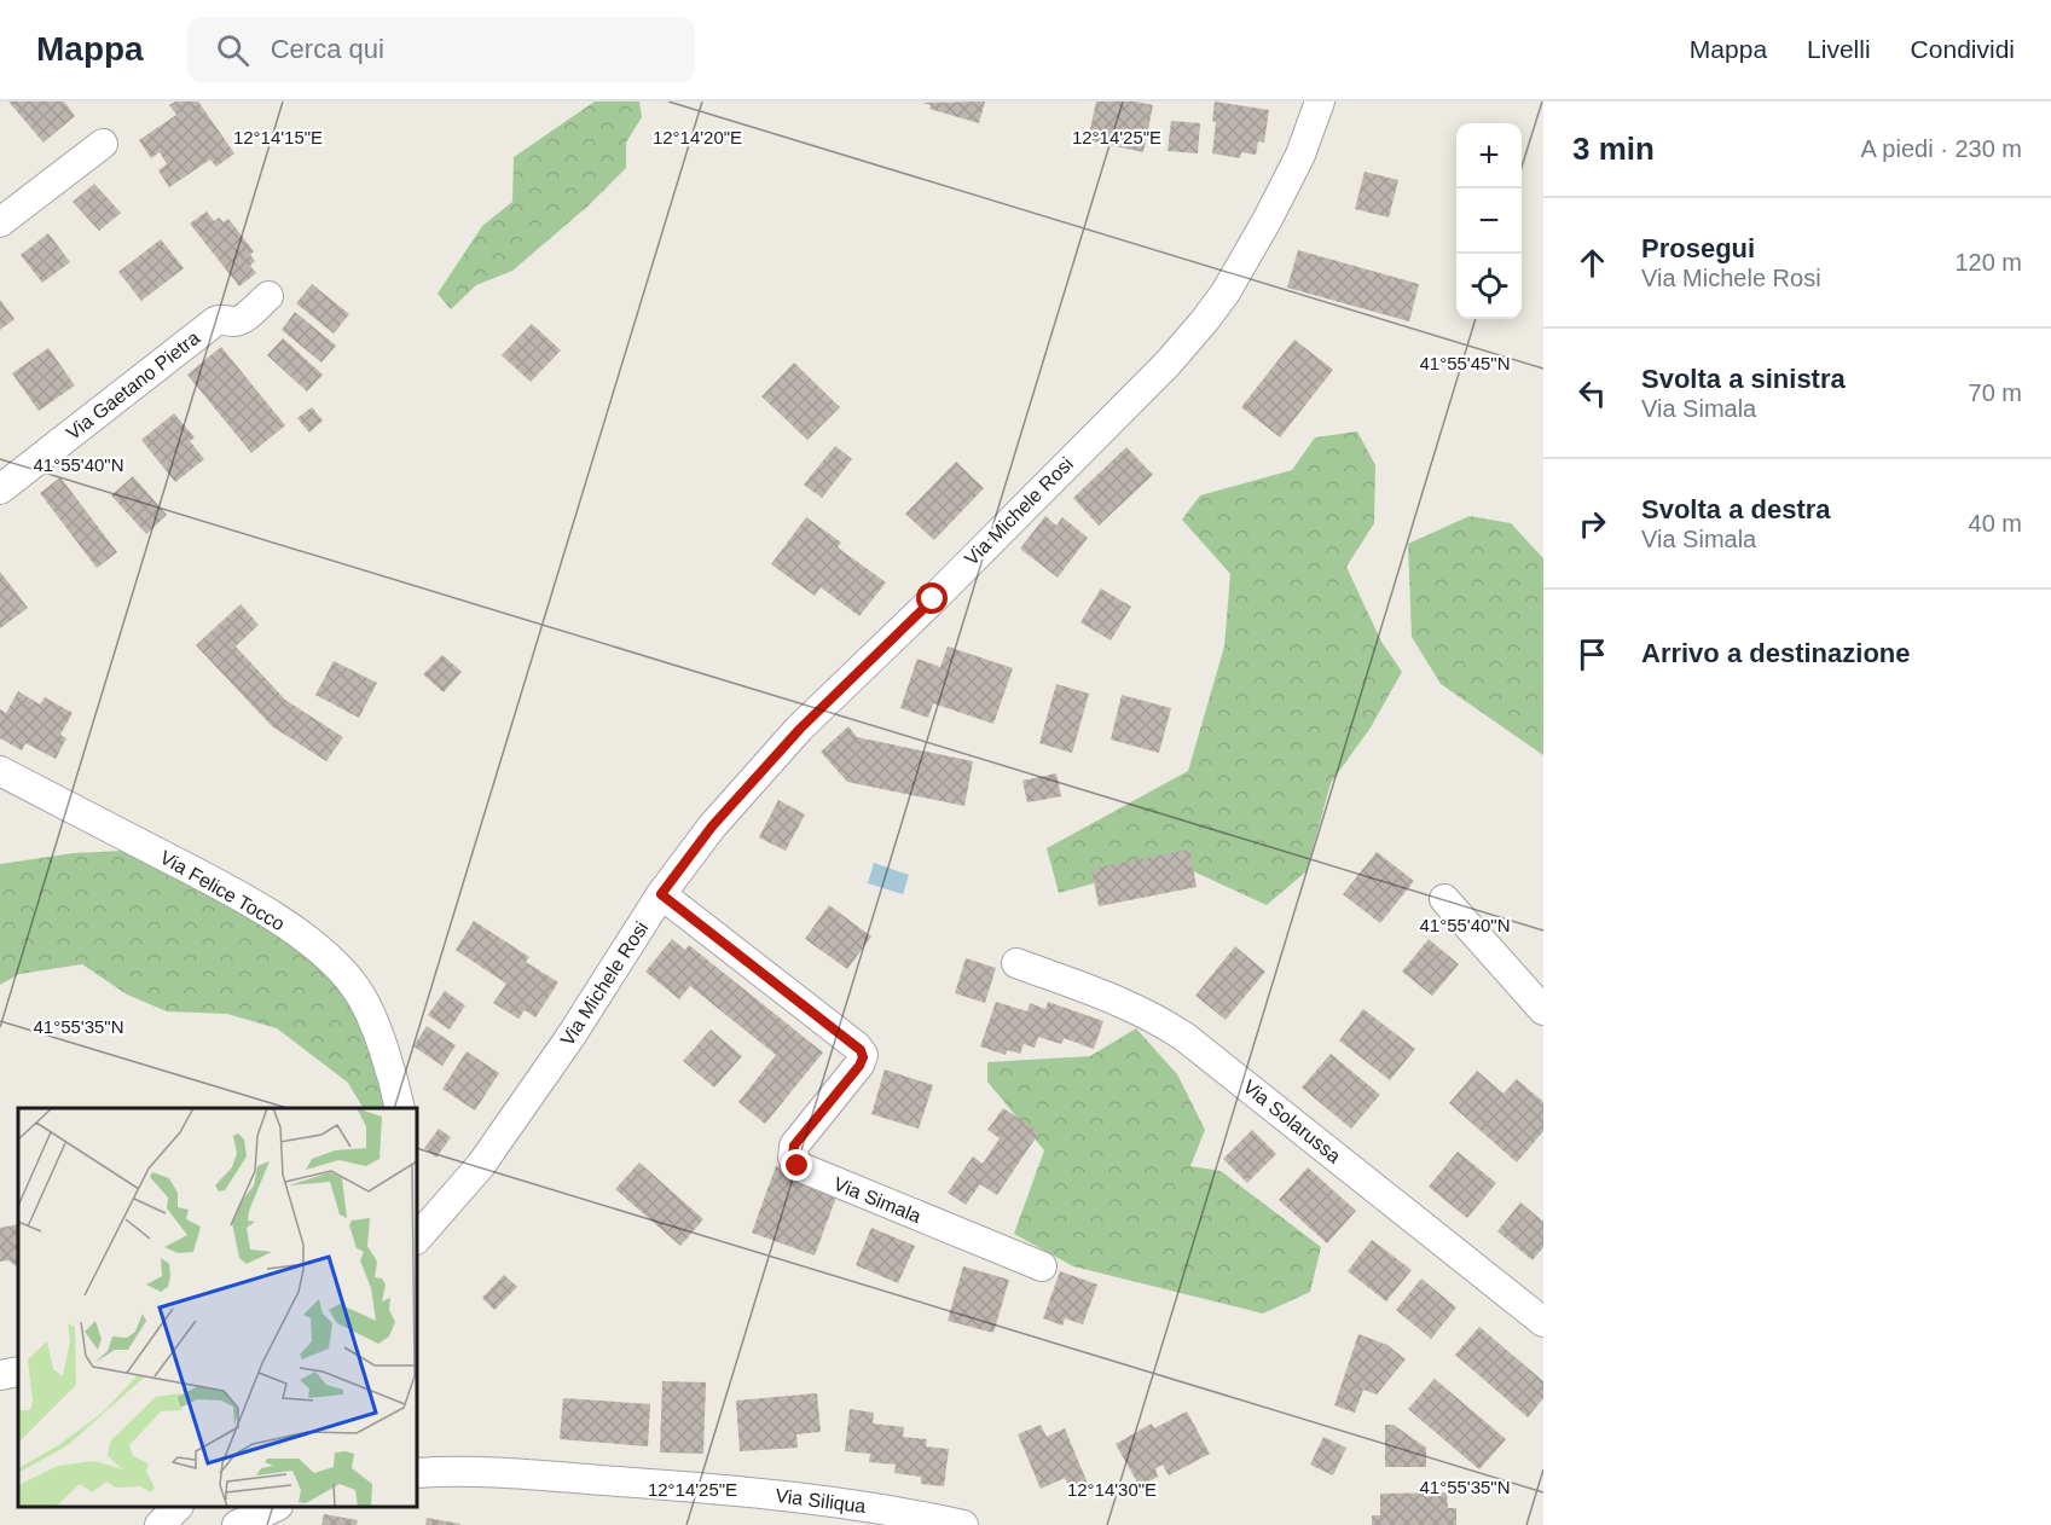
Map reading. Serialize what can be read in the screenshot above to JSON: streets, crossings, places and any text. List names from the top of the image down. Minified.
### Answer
{"streets":{"street":["Via Gaetano Pietra","Via Michele Rosi","Via Felice Tocco","Via Solarussa","Via Simala","Via Siliqua"]},"crossings":[["Via Michele Rosi","Via Simala"]],"page":{"header":"Mappa","search":"Cerca qui","nav":["Mappa","Livelli","Condividi"],"heading":["3 min","A piedi · 230 m"],"map_buttons":["+","−"],"list":[["Prosegui","Via Michele Rosi","120 m"],["Svolta a sinistra","Via Simala","70 m"],["Svolta a destra","Via Simala","40 m"],"Arrivo a destinazione"]},"coordinates":["12°14'15\"E","12°14'20\"E","12°14'25\"E","41°55'45\"N","41°55'40\"N","41°55'35\"N","12°14'30\"E"]}
